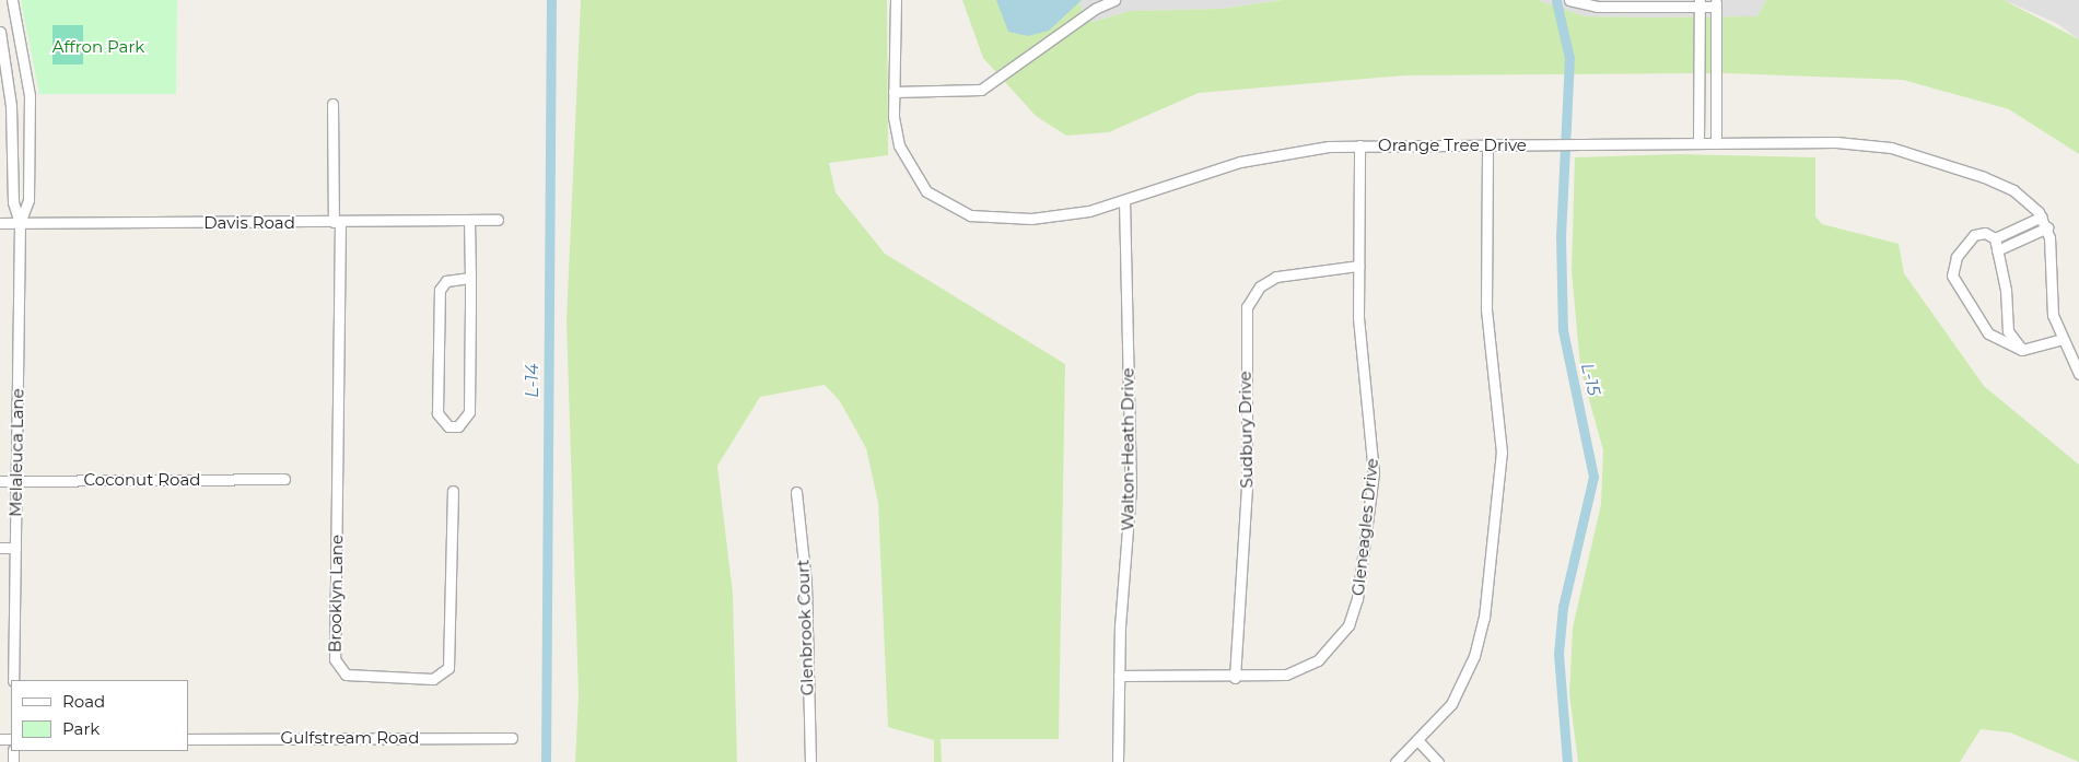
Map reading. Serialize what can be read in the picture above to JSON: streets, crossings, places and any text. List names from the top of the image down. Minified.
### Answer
{"streets":{"street":["Orange Tree Drive","Davis Road","Sudbury Drive","Walton-Heath Drive","Melaleuca Lane","Coconut Road","Gleneagles Drive","Brooklyn Lane","Glenbrook Court","Gulfstream Road"]},"crossings":[["Orange Tree Drive","Walton-Heath Drive"],["Orange Tree Drive","Gleneagles Drive"],["Davis Road","Melaleuca Lane"],["Davis Road","Brooklyn Lane"],["Sudbury Drive","Gleneagles Drive"],["Walton-Heath Drive","Gleneagles Drive"],["Melaleuca Lane","Coconut Road"]],"water":["L-15","L-14"],"parks":["Affron Park"],"legend":["Road","Park"]}
